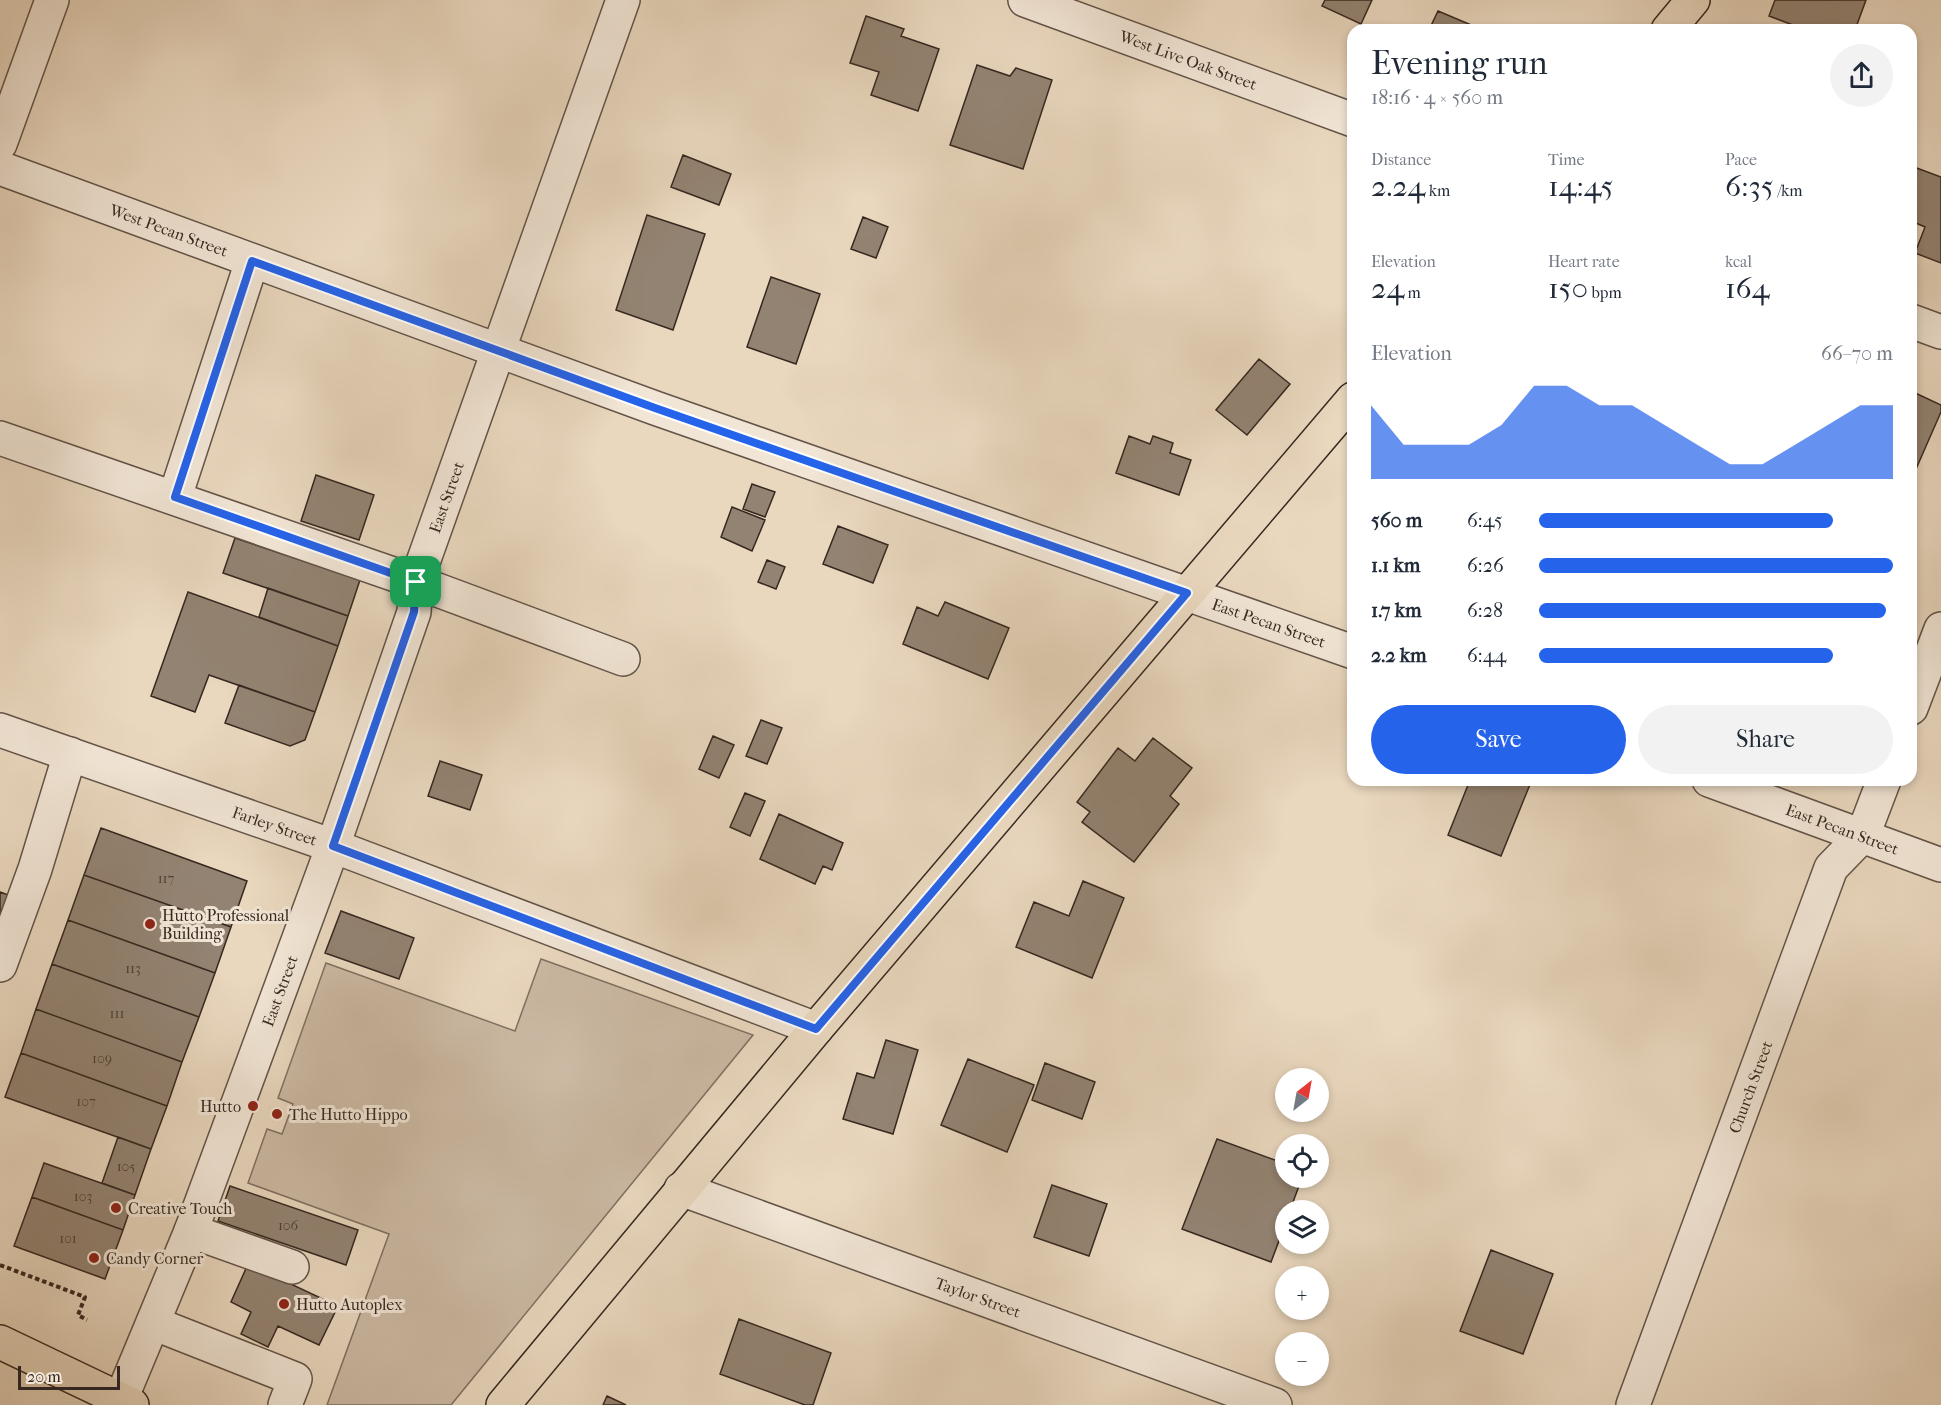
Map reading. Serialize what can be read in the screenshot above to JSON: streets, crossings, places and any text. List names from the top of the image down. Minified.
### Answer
{"streets":{"street":["West Live Oak Street","West Pecan Street","East Street","East Pecan Street","Farley Street","Church Street","Taylor Street"]},"crossings":[["West Pecan Street","East Street"],["West Pecan Street","East Pecan Street"],["East Street","Farley Street"],["East Pecan Street","Church Street"]],"places":["Hutto Professional Building","Hutto","The Hutto Hippo","Creative Touch","Candy Corner","Hutto Autoplex"],"house_numbers":["117","113","111","109","107","105","103","106","101"],"scale_bar":"20 m","north":"top right","page":{"heading":["Evening run","18:16 · 4 × 560 m"],"stats":[["Distance","2.24 km"],["Time","14:45"],["Pace","6:35 /km"],["Elevation","24 m"],["Heart rate","150 bpm"],["kcal","164"]],"chart":["Elevation","66–70 m"],"list":[{"name":"560 m","note":"6:45"},{"name":"1.1 km","note":"6:26"},{"name":"1.7 km","note":"6:28"},{"name":"2.2 km","note":"6:44"}],"buttons":["Save","Share"],"map_buttons":["+","−"],"scale":"20 m"}}
